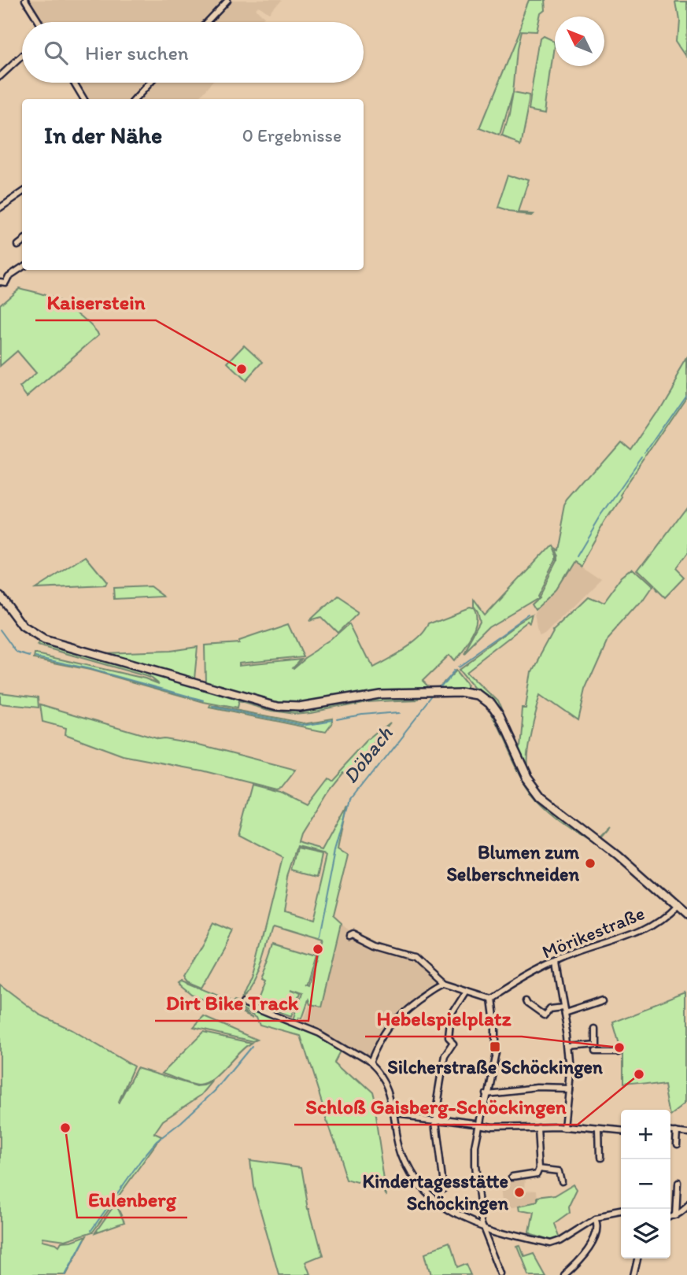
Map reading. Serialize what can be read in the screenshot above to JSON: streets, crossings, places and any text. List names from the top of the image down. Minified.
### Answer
{"streets":{"street":["Mörikestraße"]},"water":["Döbach"],"places":{"other":["Kaiserstein","Blumen zum Selberschneiden","Dirt Bike Track","Hebelspielplatz","Schloß Gaisberg-Schöckingen","Eulenberg","Kindertagesstätte Schöckingen"],"transit":["Silcherstraße Schöckingen"]},"north":"top left","page":{"search":"Hier suchen","heading":["In der Nähe","0 Ergebnisse"],"map_buttons":["+","−"]}}
